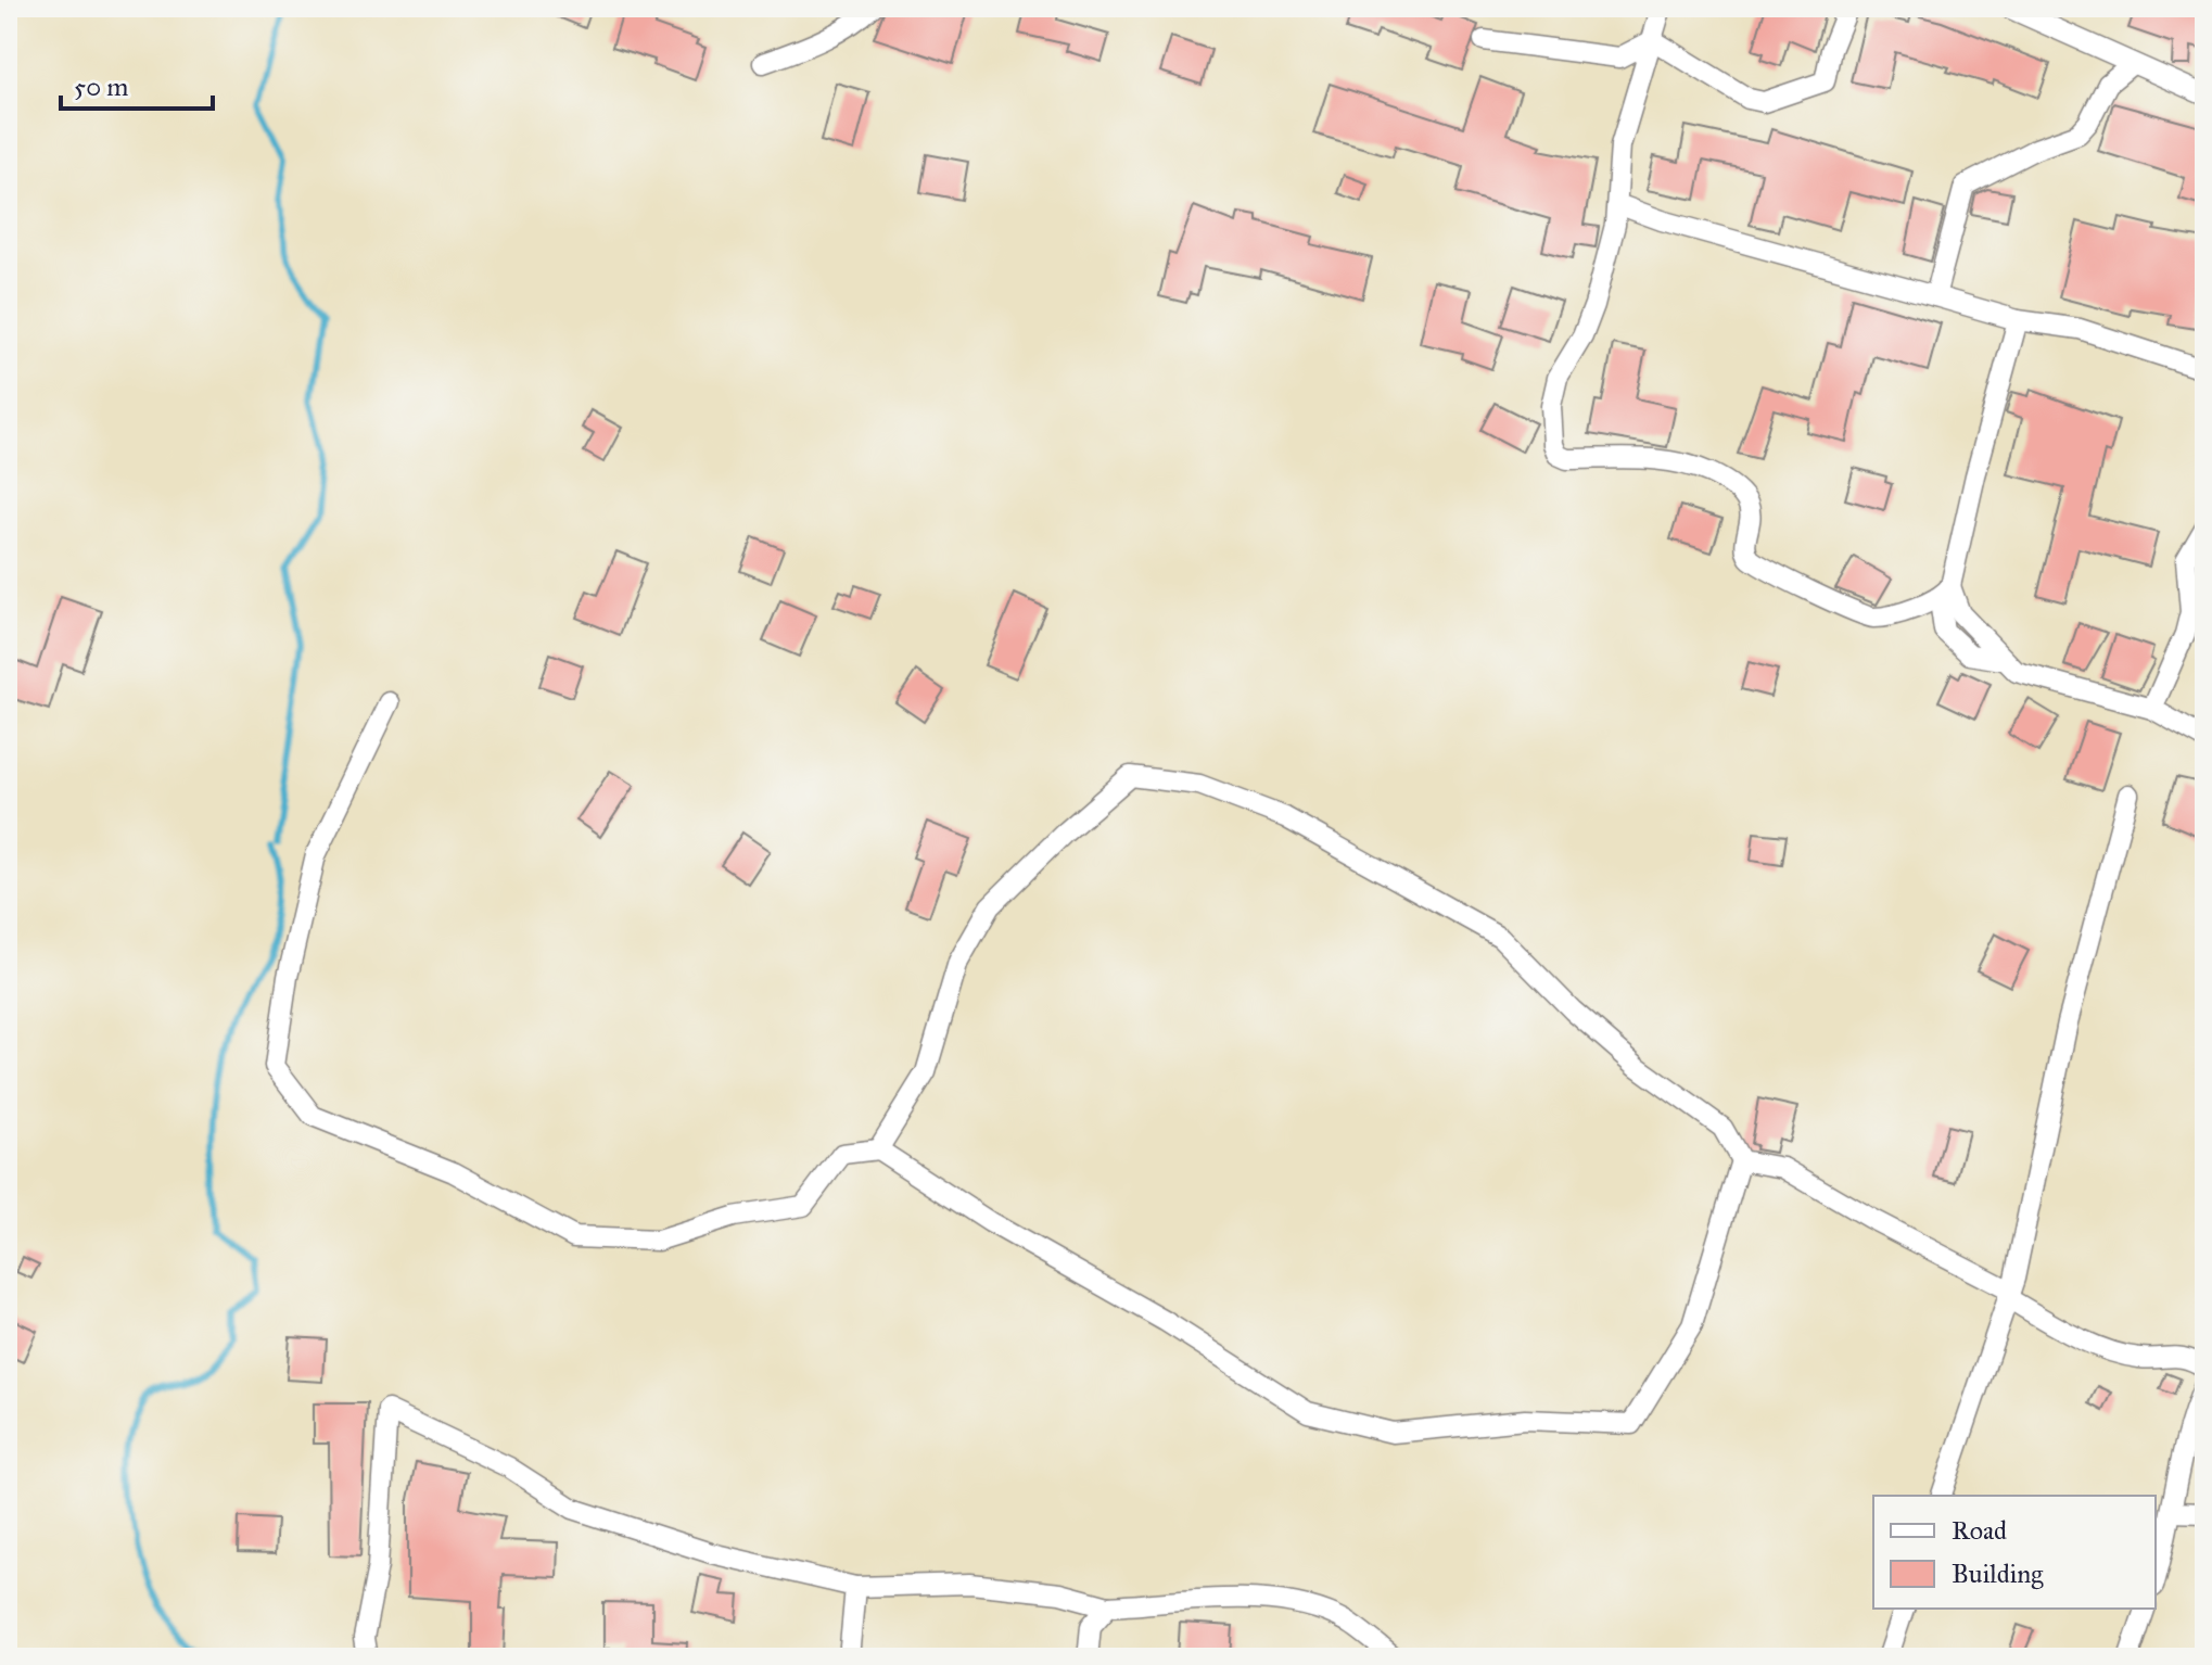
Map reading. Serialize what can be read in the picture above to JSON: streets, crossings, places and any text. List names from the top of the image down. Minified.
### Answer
{"legend":["Road","Building"],"scale_bar":"50 m"}
